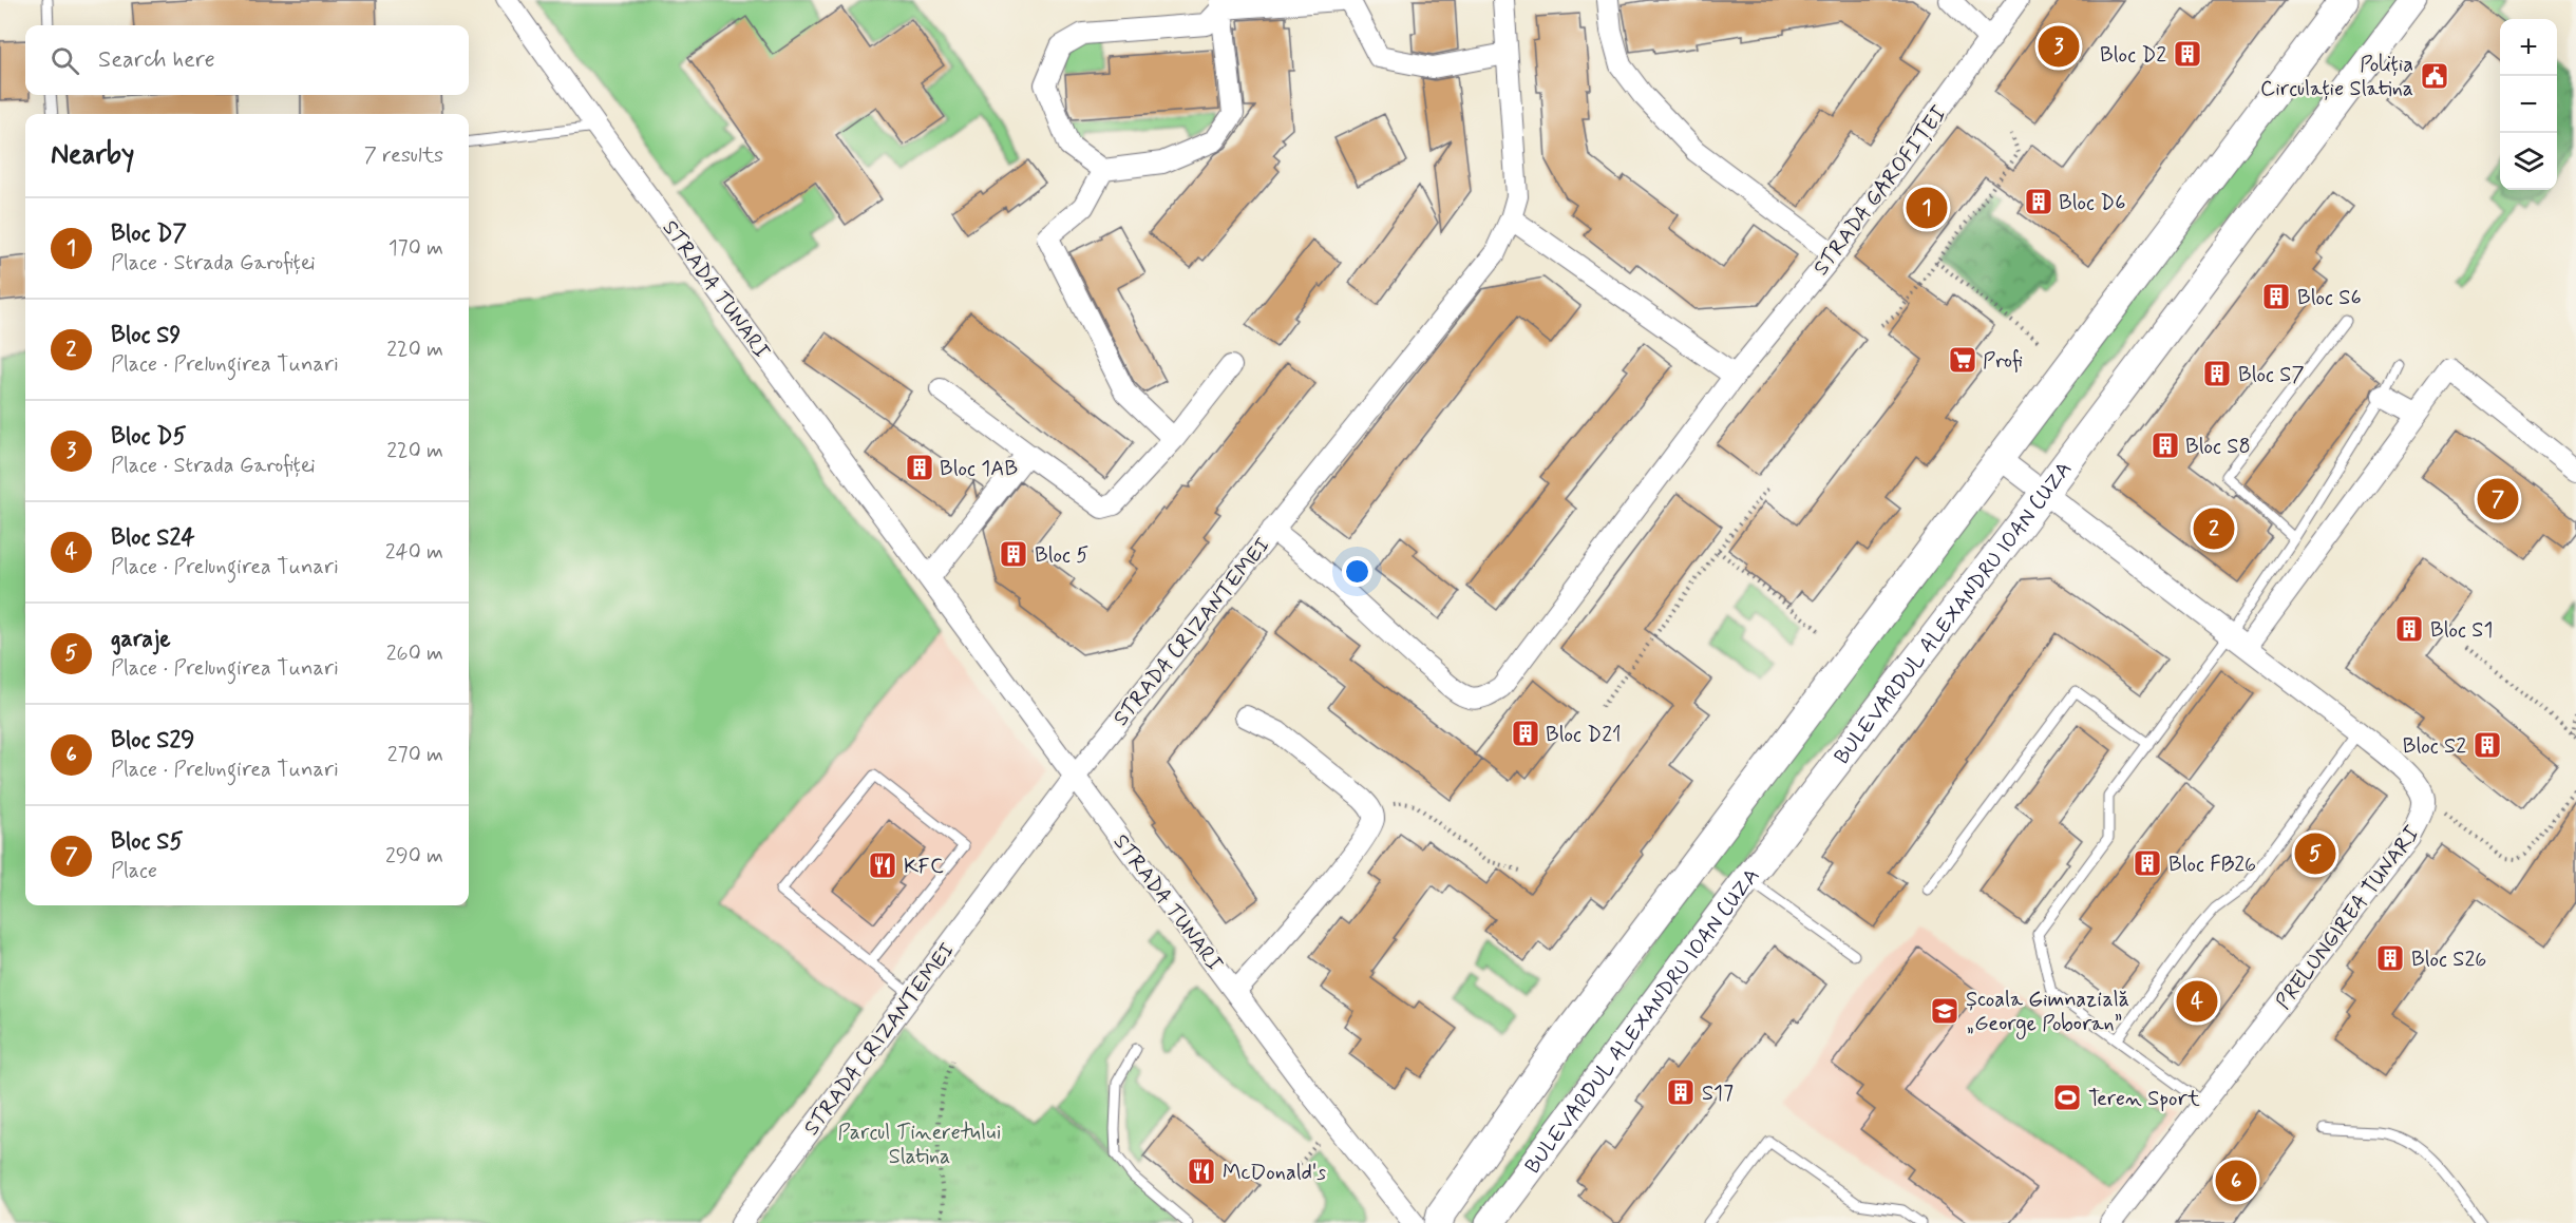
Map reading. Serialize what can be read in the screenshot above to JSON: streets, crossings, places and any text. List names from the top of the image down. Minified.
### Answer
{"streets":{"main road":["BULEVARDUL ALEXANDRU IOAN CUZA"],"street":["STRADA GAROFIȚEI","STRADA TUNARI","STRADA CRIZANTEMEI","PRELUNGIREA TUNARI"]},"crossings":[["STRADA GAROFIȚEI","STRADA CRIZANTEMEI"],["STRADA TUNARI","STRADA CRIZANTEMEI"]],"parks":["Parcul Tineretului Slatina"],"places":{"building":["Bloc D2","Bloc D6","Bloc S6","Bloc S7","Bloc S8","Bloc 1AB","Bloc 5","Bloc S1","Bloc D21","Bloc S2","Bloc FB26","Bloc S26","S17"],"public building":["Poliția Circulație Slatina"],"supermarket":["Profi"],"restaurant":["KFC","McDonald's"],"school or university":["Școala Gimnazială „George Poboran”"],"sports":["Teren Sport"]},"page":{"map_buttons":["+","−"],"pins":["3","1","7","2","5","4","6"],"search":"Search here","heading":["Nearby","7 results"],"list":[{"mark":"1","name":"Bloc D7","note":"Place · Strada Garofiței","value":"170 m"},{"mark":"2","name":"Bloc S9","note":"Place · Prelungirea Tunari","value":"220 m"},{"mark":"3","name":"Bloc D5","note":"Place · Strada Garofiței","value":"220 m"},{"mark":"4","name":"Bloc S24","note":"Place · Prelungirea Tunari","value":"240 m"},{"mark":"5","name":"garaje","note":"Place · Prelungirea Tunari","value":"260 m"},{"mark":"6","name":"Bloc S29","note":"Place · Prelungirea Tunari","value":"270 m"},{"mark":"7","name":"Bloc S5","note":"Place","value":"290 m"}]}}
